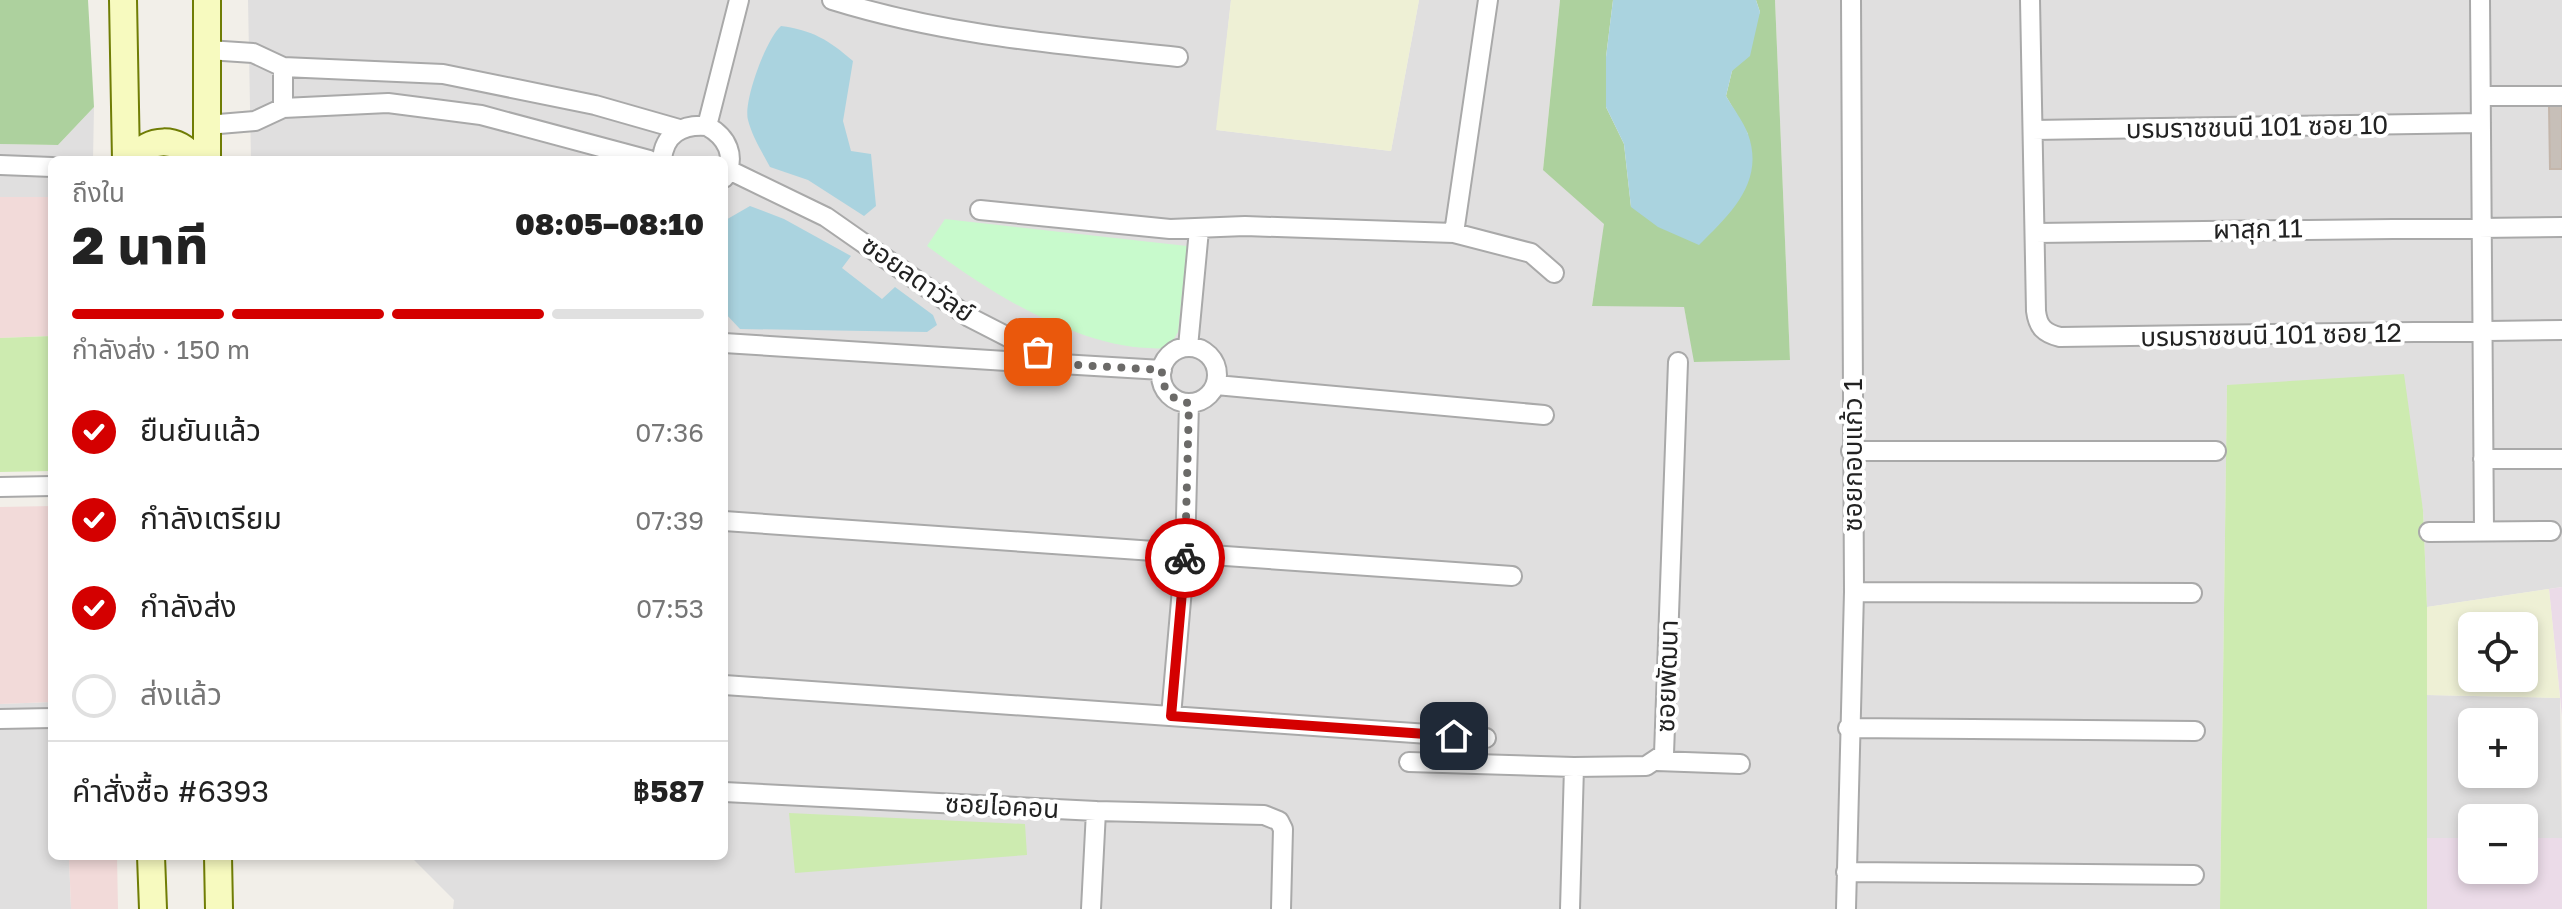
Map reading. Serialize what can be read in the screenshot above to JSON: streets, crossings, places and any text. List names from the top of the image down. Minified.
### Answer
{"streets":{"street":["บรมราชชนนี 101 ซอย 10","ผาสุก 11","ซอยลดาวัลย์","บรมราชชนนี 101 ซอย 12","ซอยกอบแก้ว 1","ซอยพัฒนา","ซอยไอคอน"]},"crossings":[["ผาสุก 11","บรมราชชนนี 101 ซอย 12"]],"page":{"heading":["2 นาที","ถึงใน","08:05–08:10"],"panel":["คำสั่งซื้อ #6393","฿587"],"bar":"กำลังส่ง · 150 m","list":[["ยืนยันแล้ว","07:36"],["กำลังเตรียม","07:39"],["กำลังส่ง","07:53"],"ส่งแล้ว"],"map_buttons":["+","−"]}}
